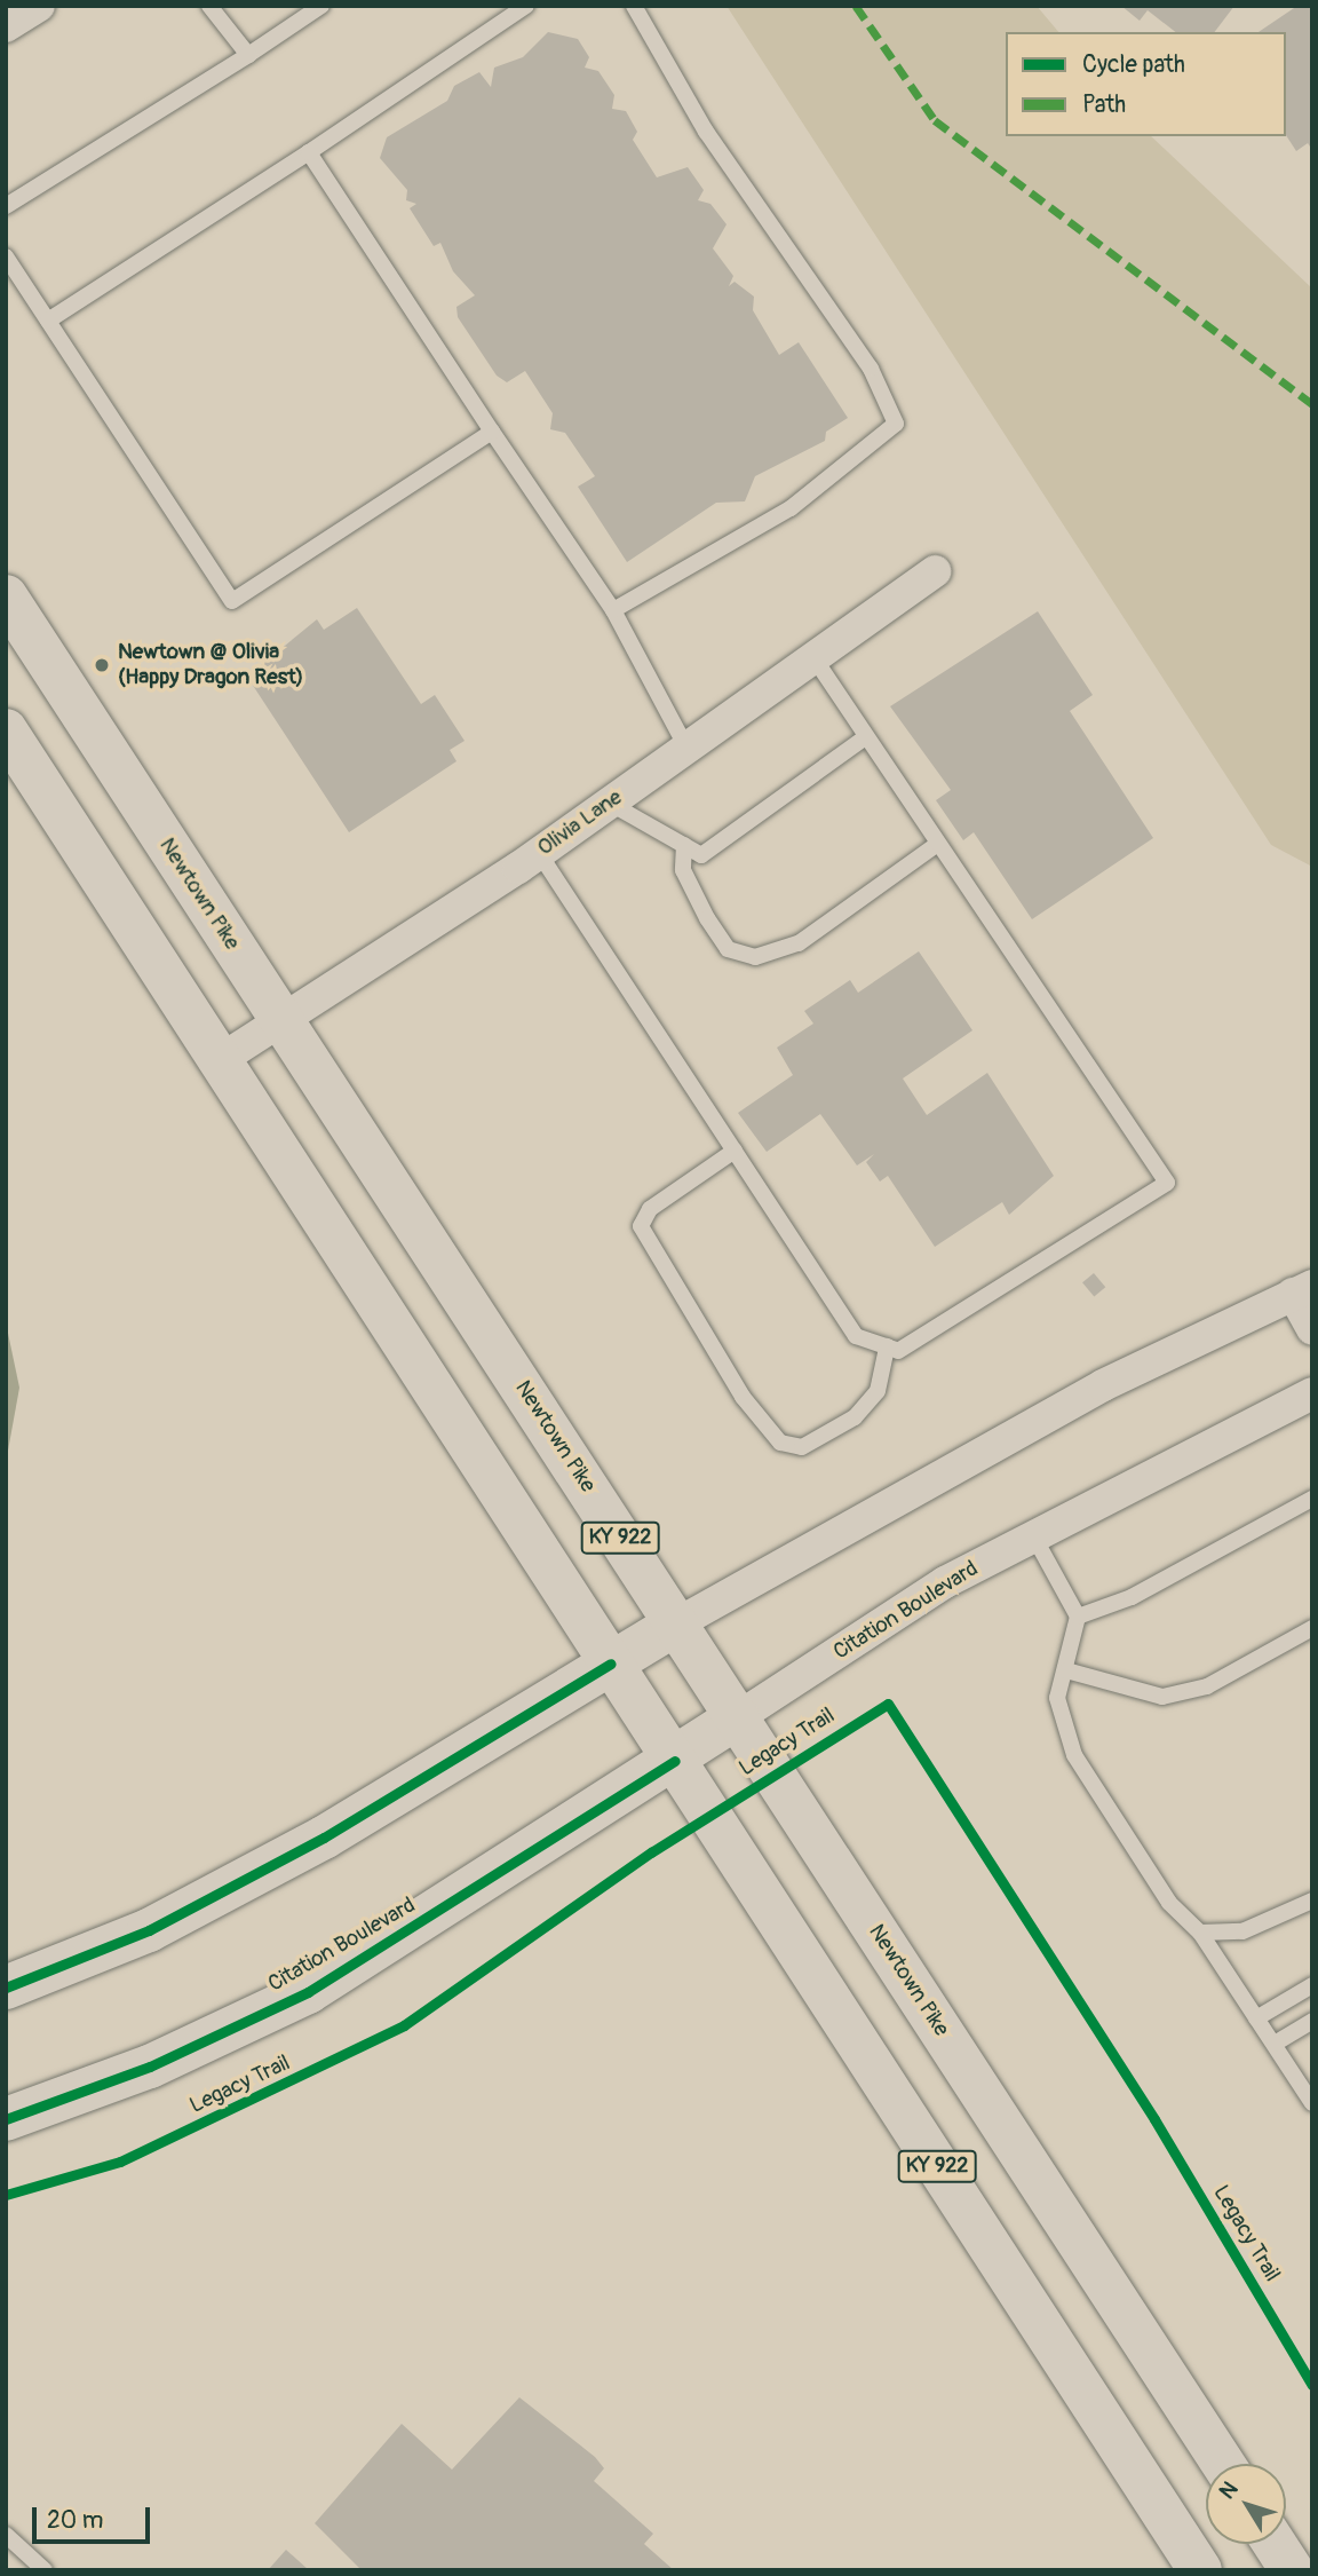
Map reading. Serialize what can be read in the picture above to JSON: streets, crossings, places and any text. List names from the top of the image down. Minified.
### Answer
{"streets":{"main road":["Newtown Pike","KY 922","Citation Boulevard"],"street":["Olivia Lane"],"cycle path":["Legacy Trail"]},"crossings":[["Olivia Lane","Newtown Pike"],["Olivia Lane","KY 922"],["Newtown Pike","Citation Boulevard"],["KY 922","Citation Boulevard"]],"places":["Newtown @ Olivia (Happy Dragon Rest)"],"legend":["Cycle path","Path"],"scale_bar":"20 m","north":"top left"}
